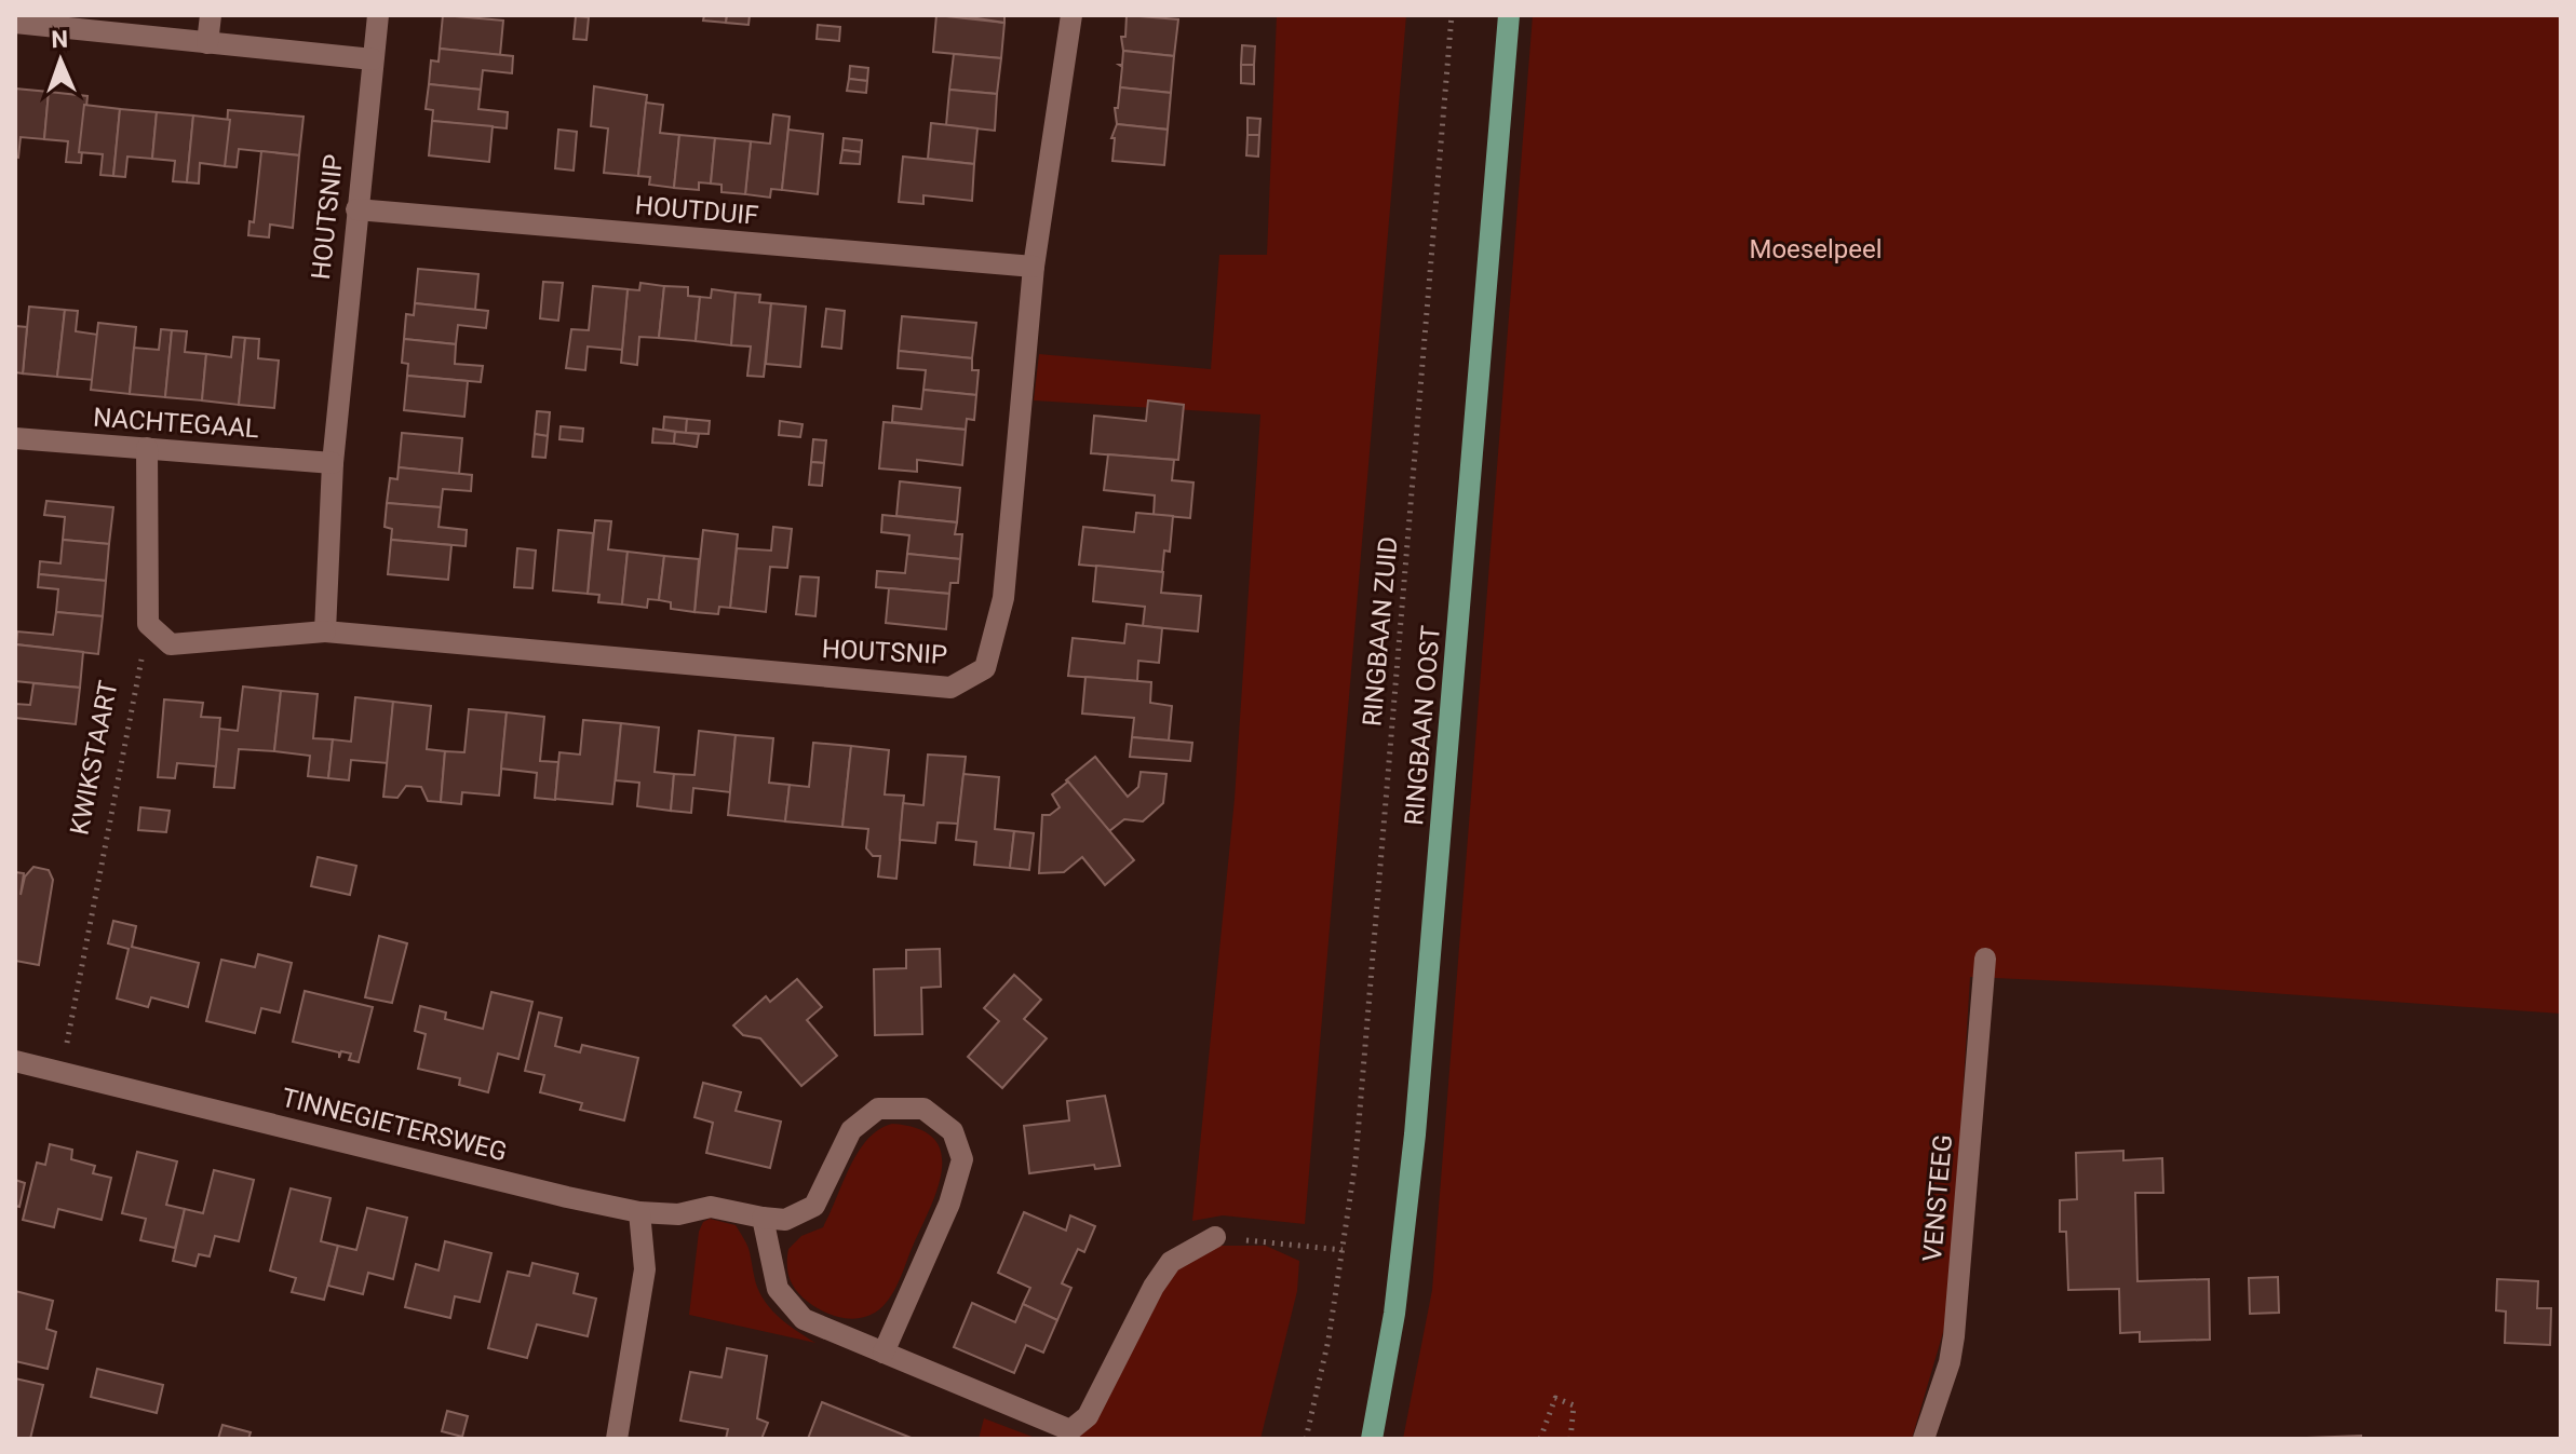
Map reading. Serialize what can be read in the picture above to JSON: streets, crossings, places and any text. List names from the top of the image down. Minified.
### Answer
{"streets":{"main road":["RINGBAAN OOST"],"street":["HOUTDUIF","HOUTSNIP","NACHTEGAAL","TINNEGIETERSWEG","VENSTEEG"],"path":["RINGBAAN ZUID","KWIKSTAART"]},"crossings":[["HOUTDUIF","HOUTSNIP"],["HOUTSNIP","NACHTEGAAL"],["HOUTSNIP","KWIKSTAART"],["KWIKSTAART","TINNEGIETERSWEG"]],"parks":["Moeselpeel"],"north":"top"}
